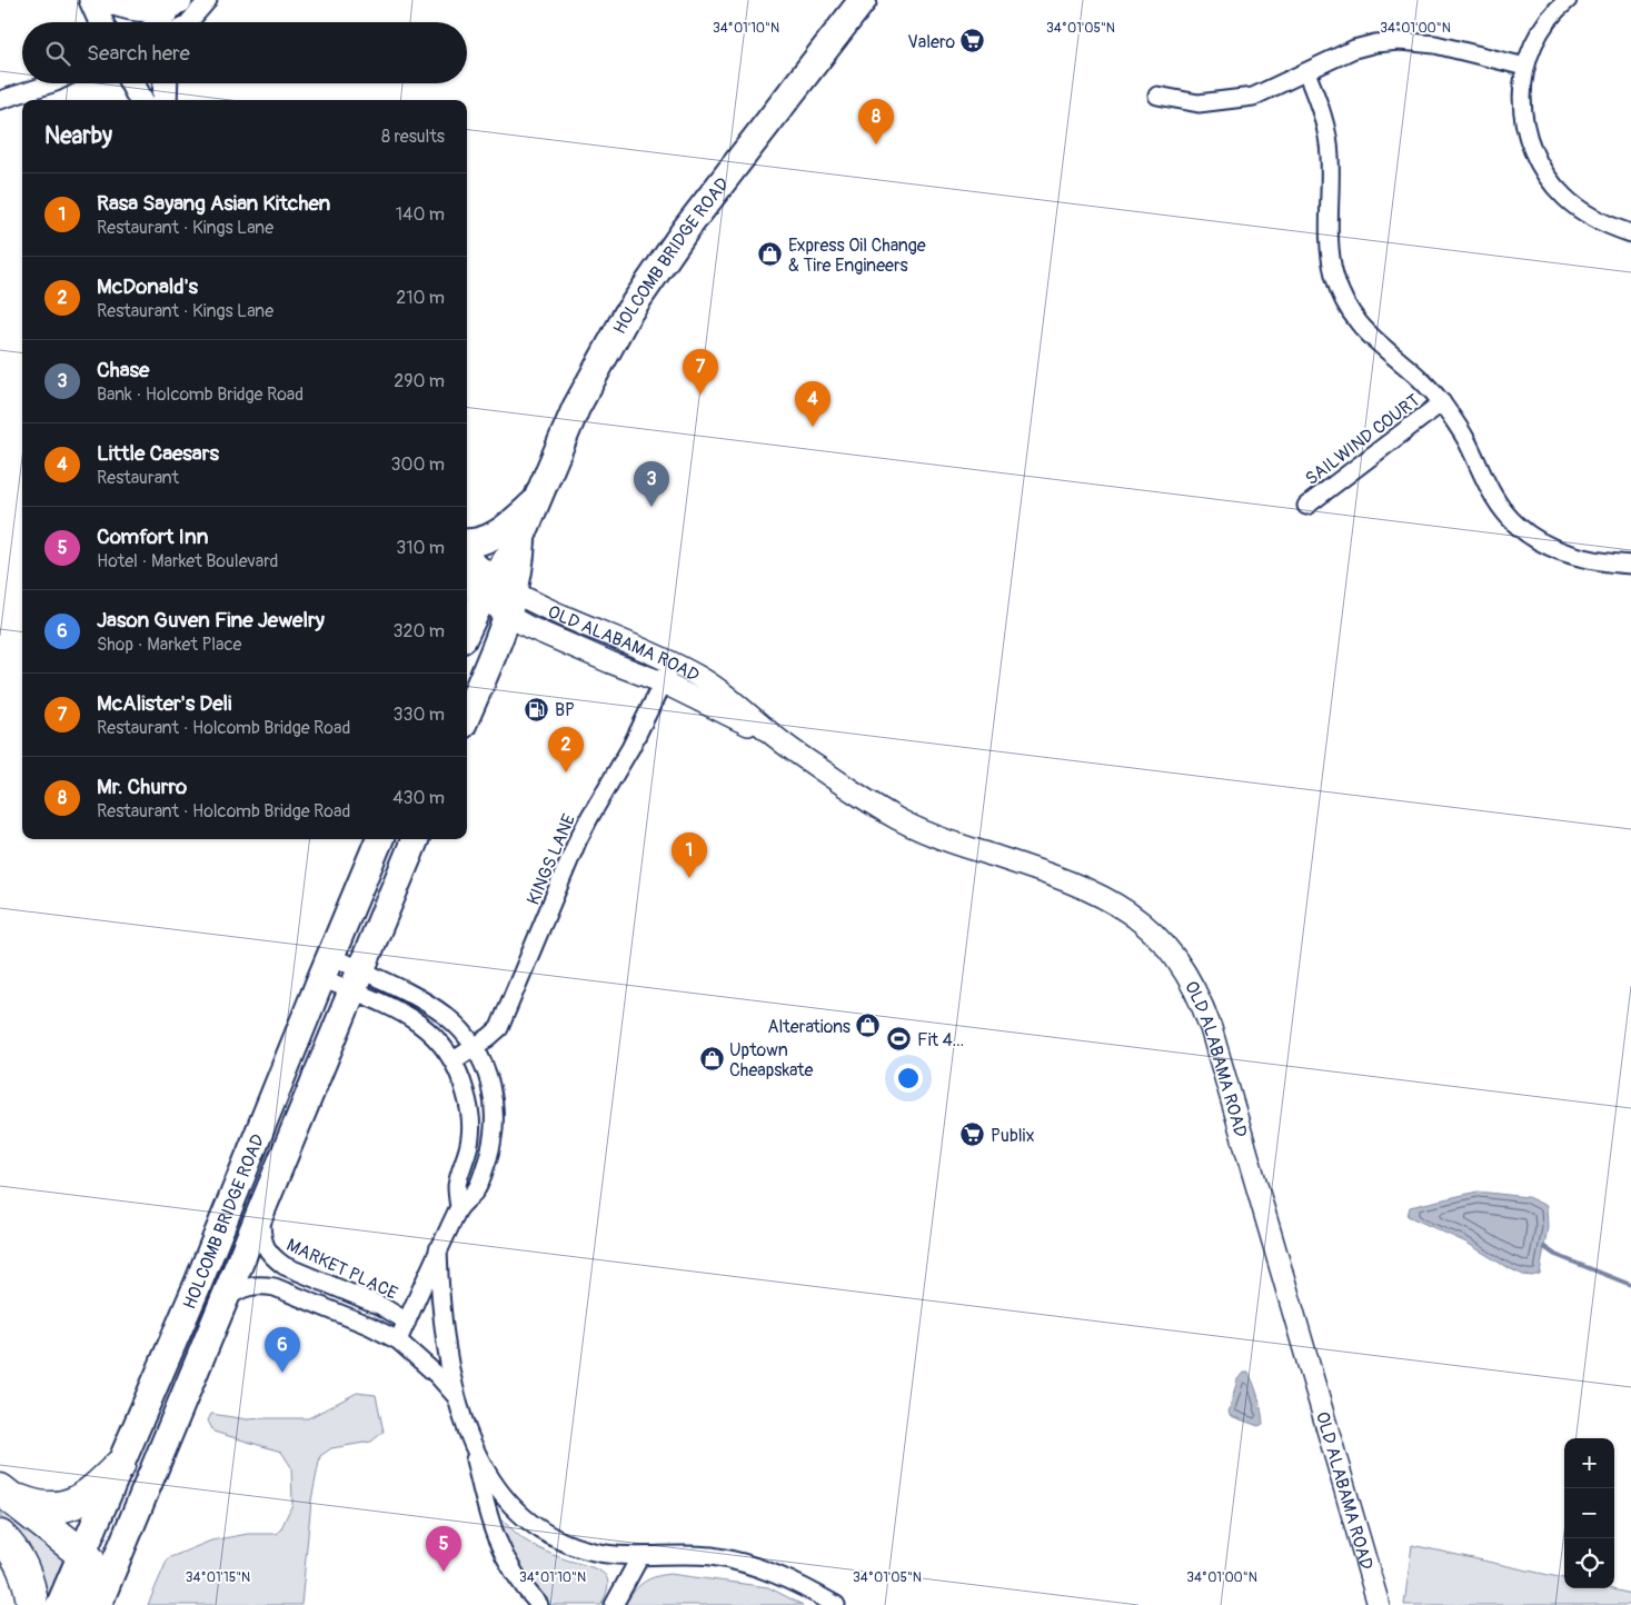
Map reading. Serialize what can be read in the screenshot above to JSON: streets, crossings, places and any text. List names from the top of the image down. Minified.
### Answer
{"streets":{"main road":["HOLCOMB BRIDGE ROAD","OLD ALABAMA ROAD"],"street":["SAILWIND COURT","KINGS LANE","MARKET PLACE"]},"crossings":[["HOLCOMB BRIDGE ROAD","OLD ALABAMA ROAD"],["HOLCOMB BRIDGE ROAD","MARKET PLACE"],["OLD ALABAMA ROAD","KINGS LANE"]],"places":{"supermarket":["Valero","Publix"],"shop":["Express Oil Change & Tire Engineers","Alterations","Uptown Cheapskate"],"fuel station":["BP"],"sports":["Fit 4..."]},"page":{"search":"Search here","pins":["8","7","4","3","2","1","6","5"],"heading":["Nearby","8 results"],"list":[{"mark":"1","name":"Rasa Sayang Asian Kitchen","note":"Restaurant · Kings Lane","value":"140 m"},{"mark":"2","name":"McDonald's","note":"Restaurant · Kings Lane","value":"210 m"},{"mark":"3","name":"Chase","note":"Bank · Holcomb Bridge Road","value":"290 m"},{"mark":"4","name":"Little Caesars","note":"Restaurant","value":"300 m"},{"mark":"5","name":"Comfort Inn","note":"Hotel · Market Boulevard","value":"310 m"},{"mark":"6","name":"Jason Guven Fine Jewelry","note":"Shop · Market Place","value":"320 m"},{"mark":"7","name":"McAlister's Deli","note":"Restaurant · Holcomb Bridge Road","value":"330 m"},{"mark":"8","name":"Mr. Churro","note":"Restaurant · Holcomb Bridge Road","value":"430 m"}],"map_buttons":["+","−"]},"coordinates":["34°01'10\"N","34°01'05\"N","34°01'00\"N","34°01'15\"N"]}
